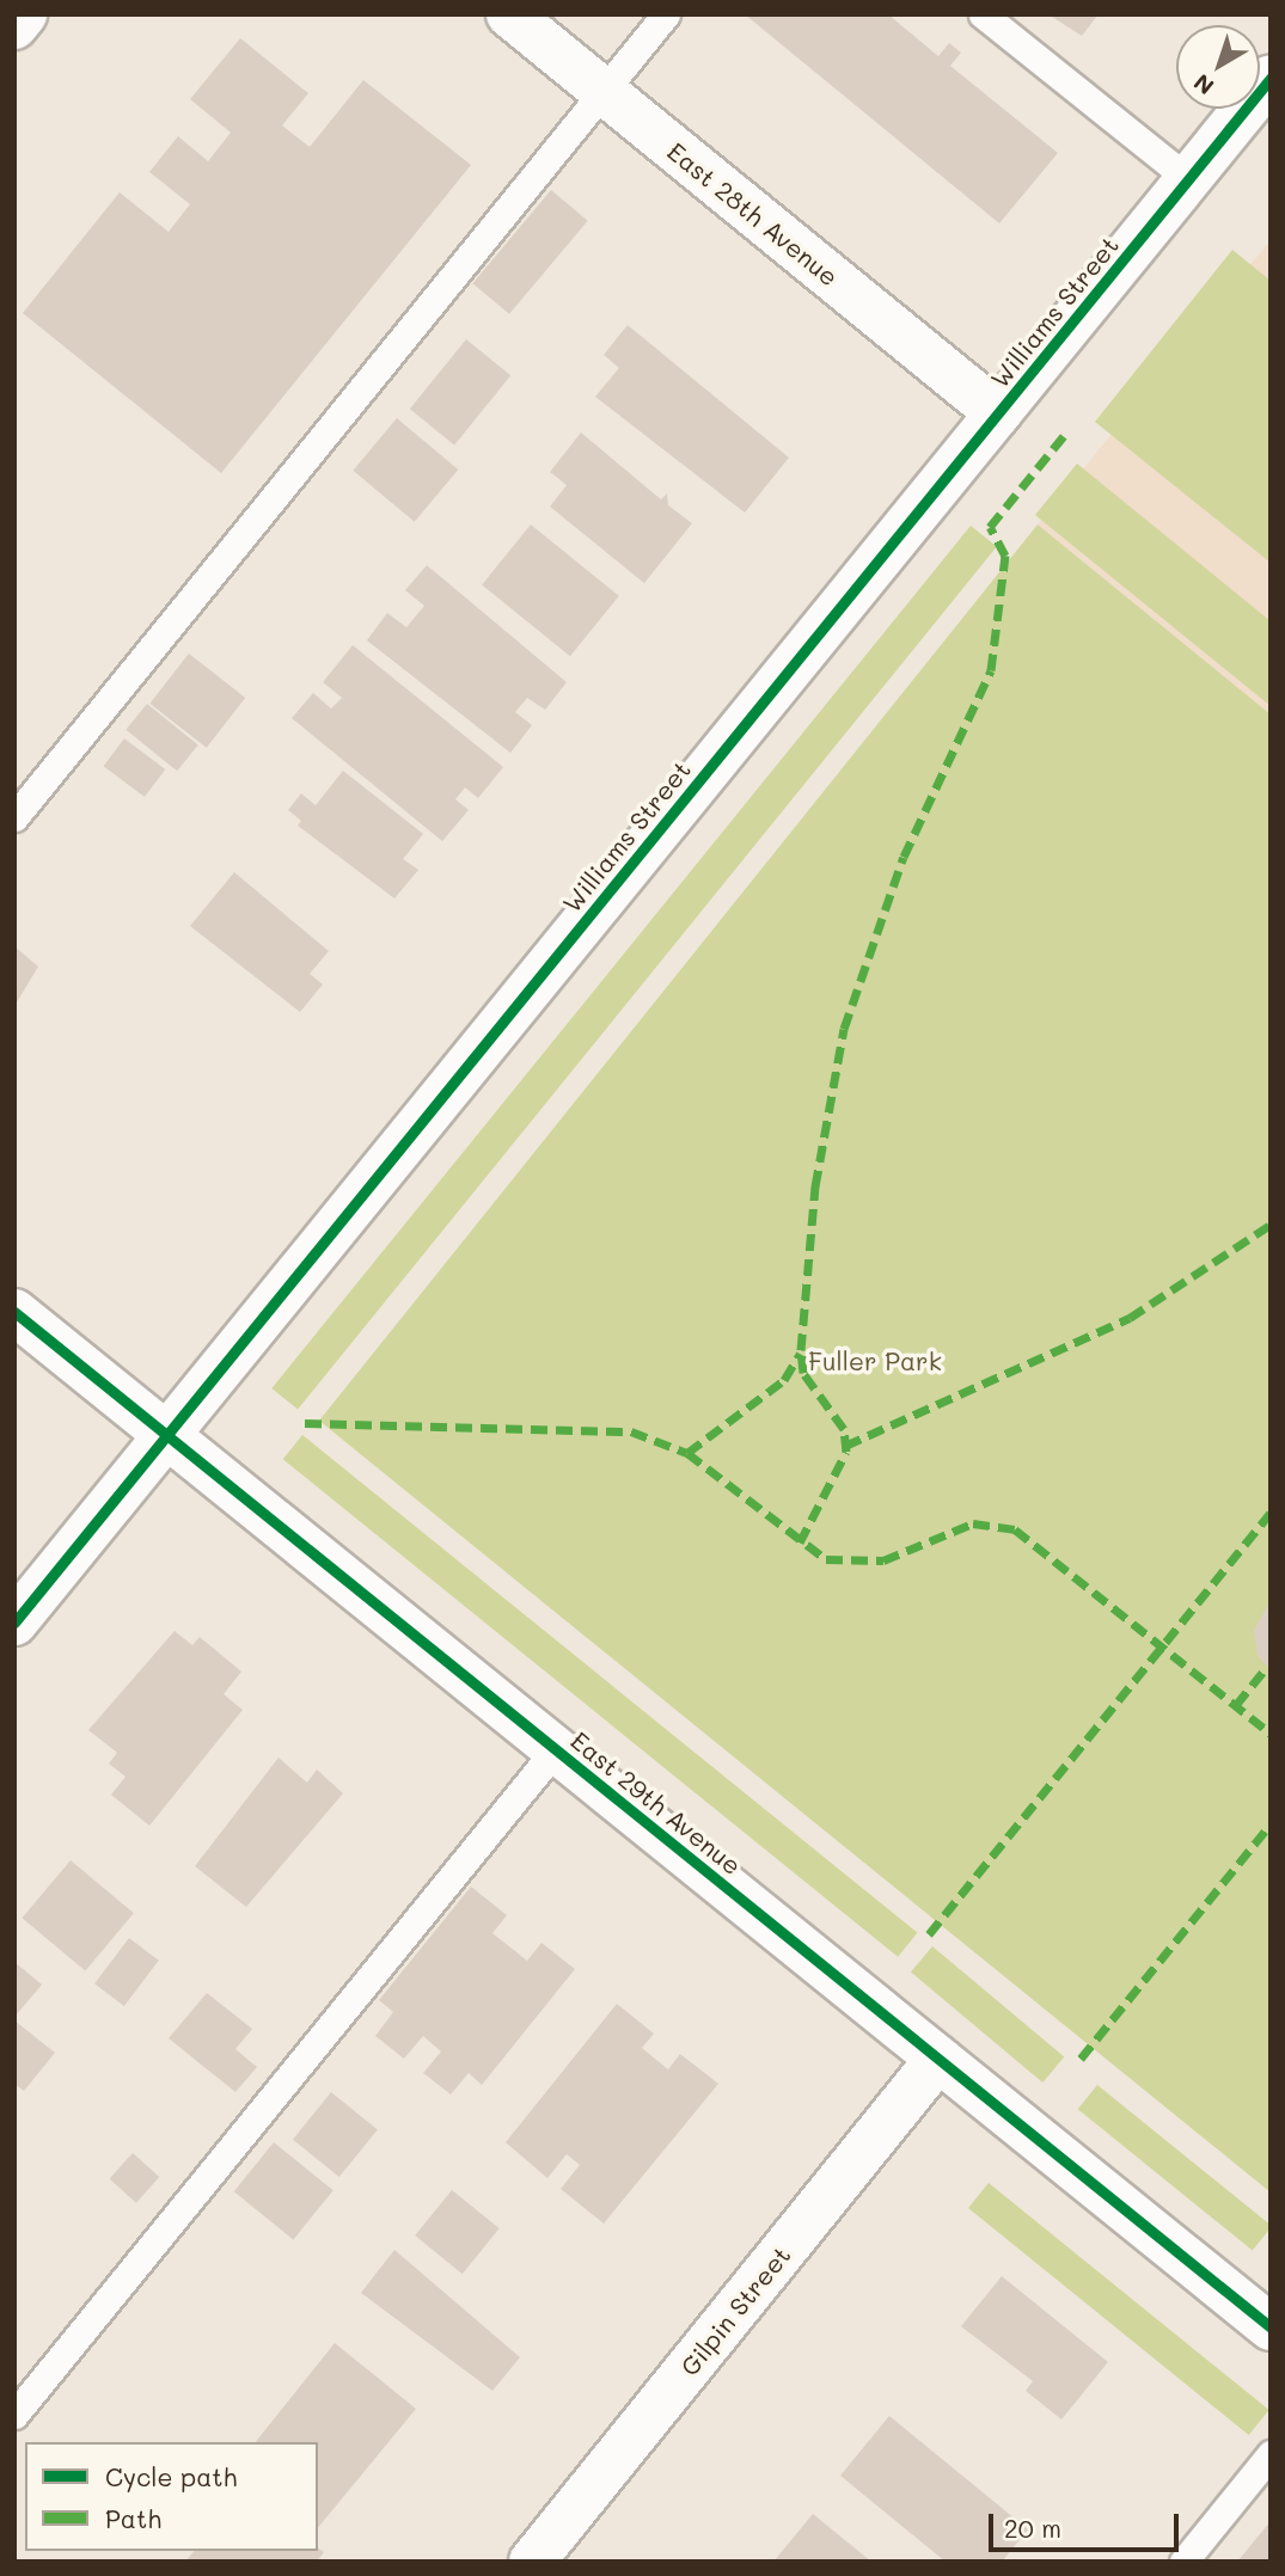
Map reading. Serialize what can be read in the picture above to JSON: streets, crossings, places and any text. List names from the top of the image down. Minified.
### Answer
{"streets":{"street":["East 28th Avenue","Williams Street","East 29th Avenue","Gilpin Street"]},"crossings":[["East 28th Avenue","Williams Street"],["Williams Street","East 29th Avenue"],["East 29th Avenue","Gilpin Street"]],"parks":["Fuller Park"],"legend":["Cycle path","Path"],"scale_bar":"20 m","north":"bottom left"}
